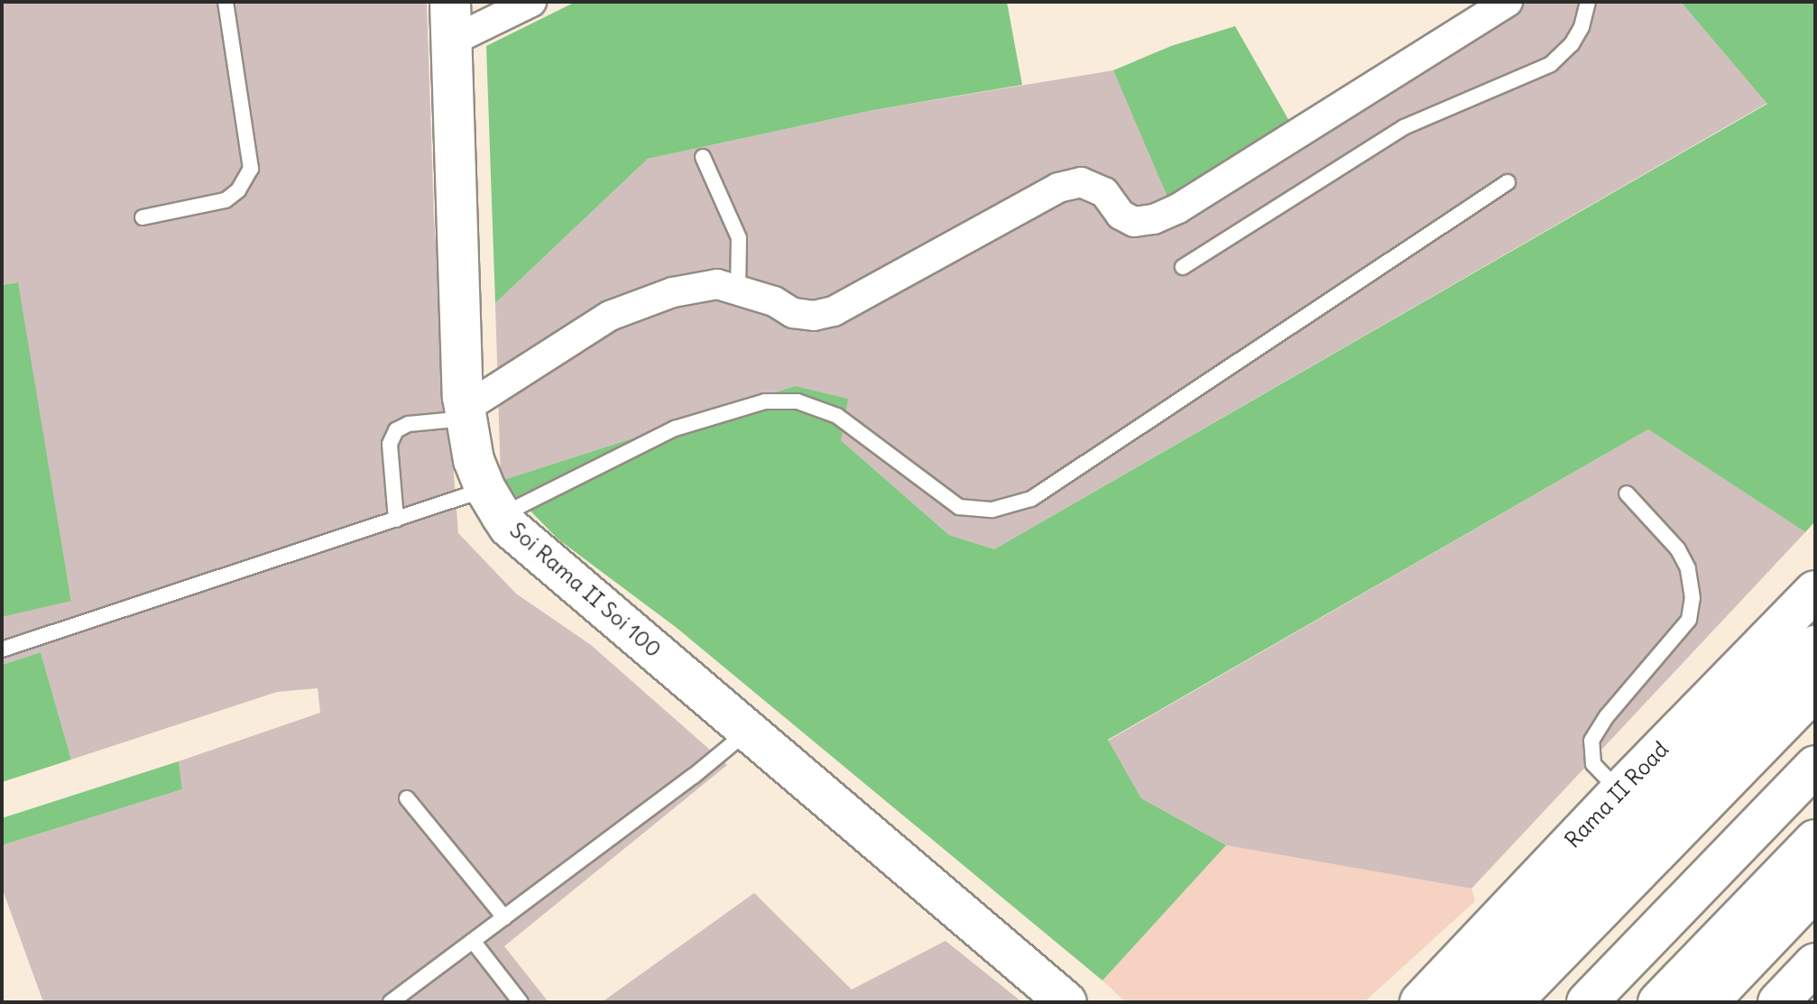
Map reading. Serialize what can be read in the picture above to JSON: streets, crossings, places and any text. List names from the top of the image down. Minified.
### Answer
{"streets":{"main road":["Soi Rama II Soi 100","Rama II Road"]}}
